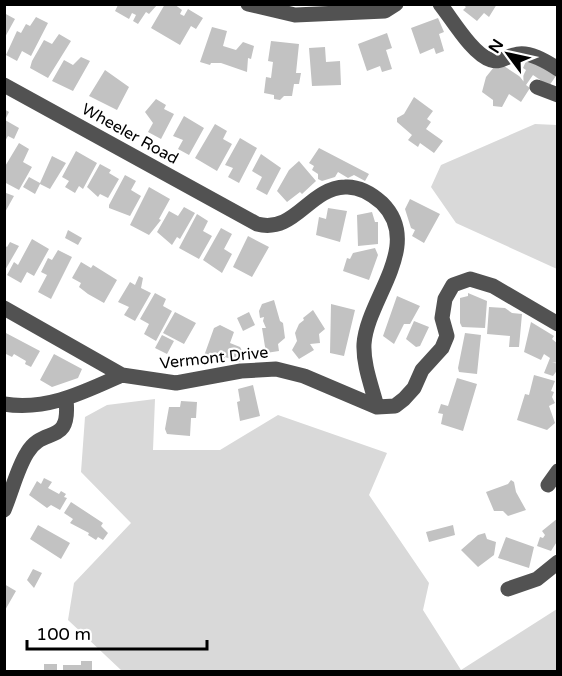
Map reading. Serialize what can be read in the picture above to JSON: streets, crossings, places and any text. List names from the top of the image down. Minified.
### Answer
{"streets":{"street":["Wheeler Road","Vermont Drive"]},"crossings":[["Wheeler Road","Vermont Drive"]],"scale_bar":"100 m","north":"top left"}
